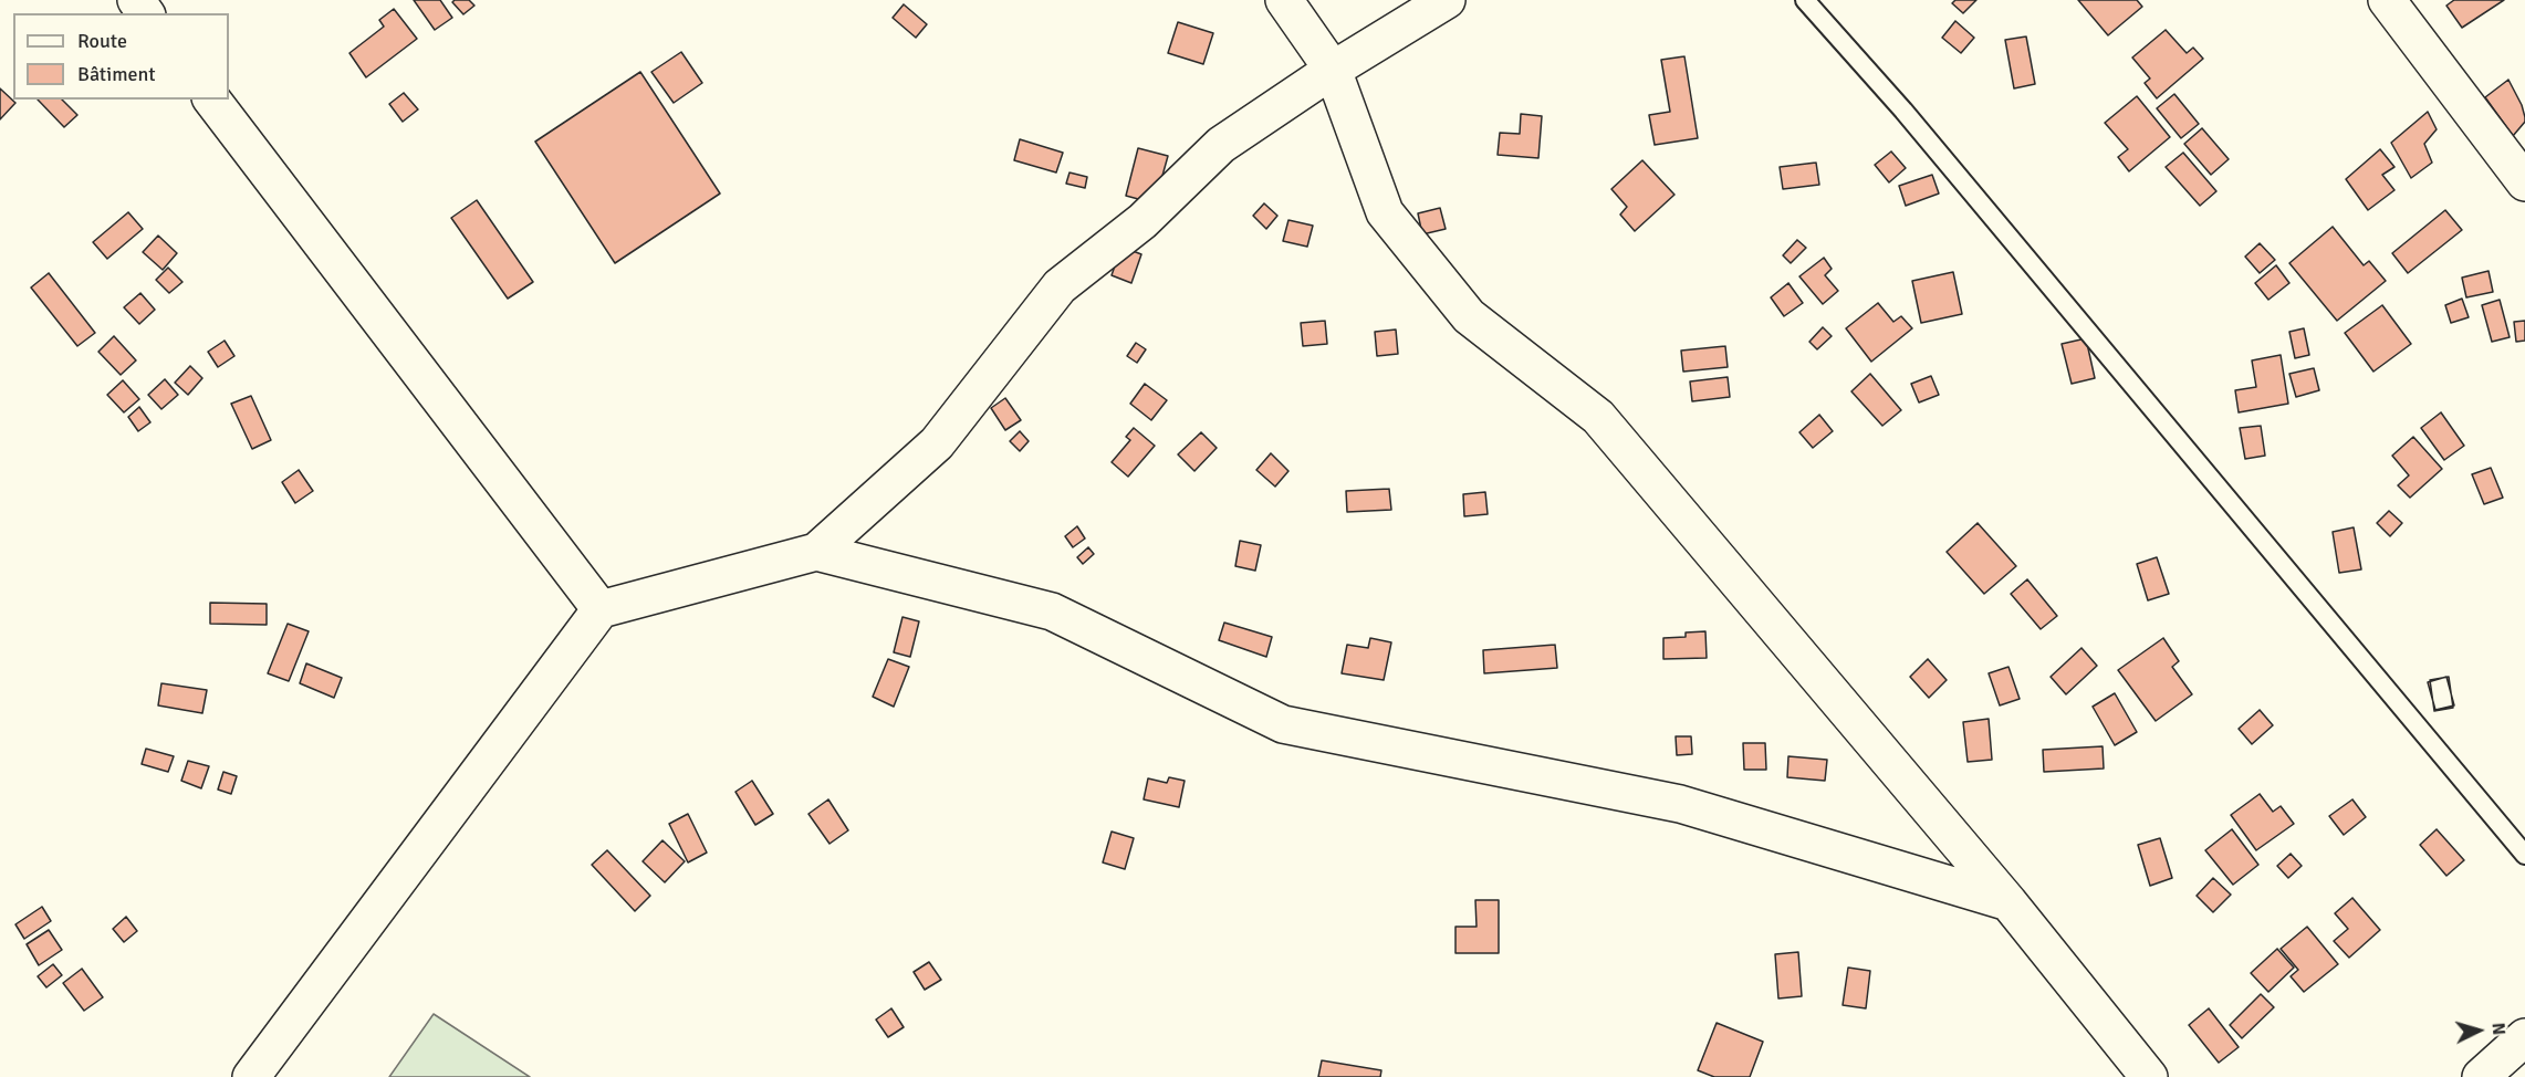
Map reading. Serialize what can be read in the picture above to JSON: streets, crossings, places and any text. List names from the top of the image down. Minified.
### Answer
{"legend":["Route","Bâtiment"],"north":"right"}
